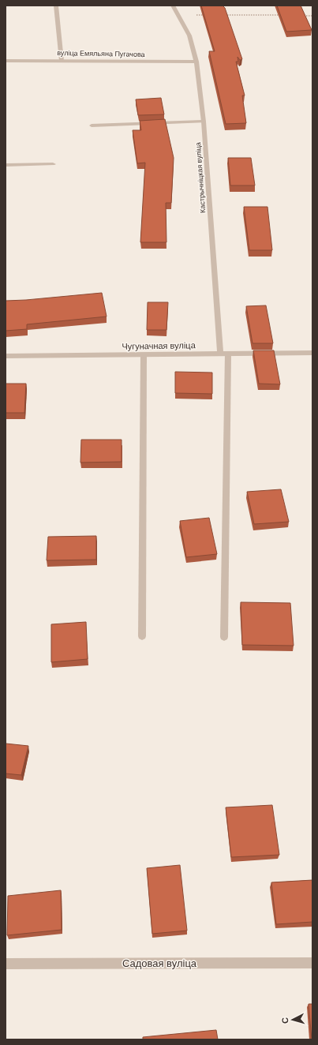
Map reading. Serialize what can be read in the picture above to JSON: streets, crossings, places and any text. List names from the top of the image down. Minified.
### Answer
{"streets":{"street":["вуліца Емяльяна Пугачова","Кастрычніцкая вуліца","Чугуначная вуліца","Садовая вуліца"]},"crossings":[["вуліца Емяльяна Пугачова","Кастрычніцкая вуліца"],["Кастрычніцкая вуліца","Чугуначная вуліца"]],"north":"left"}
